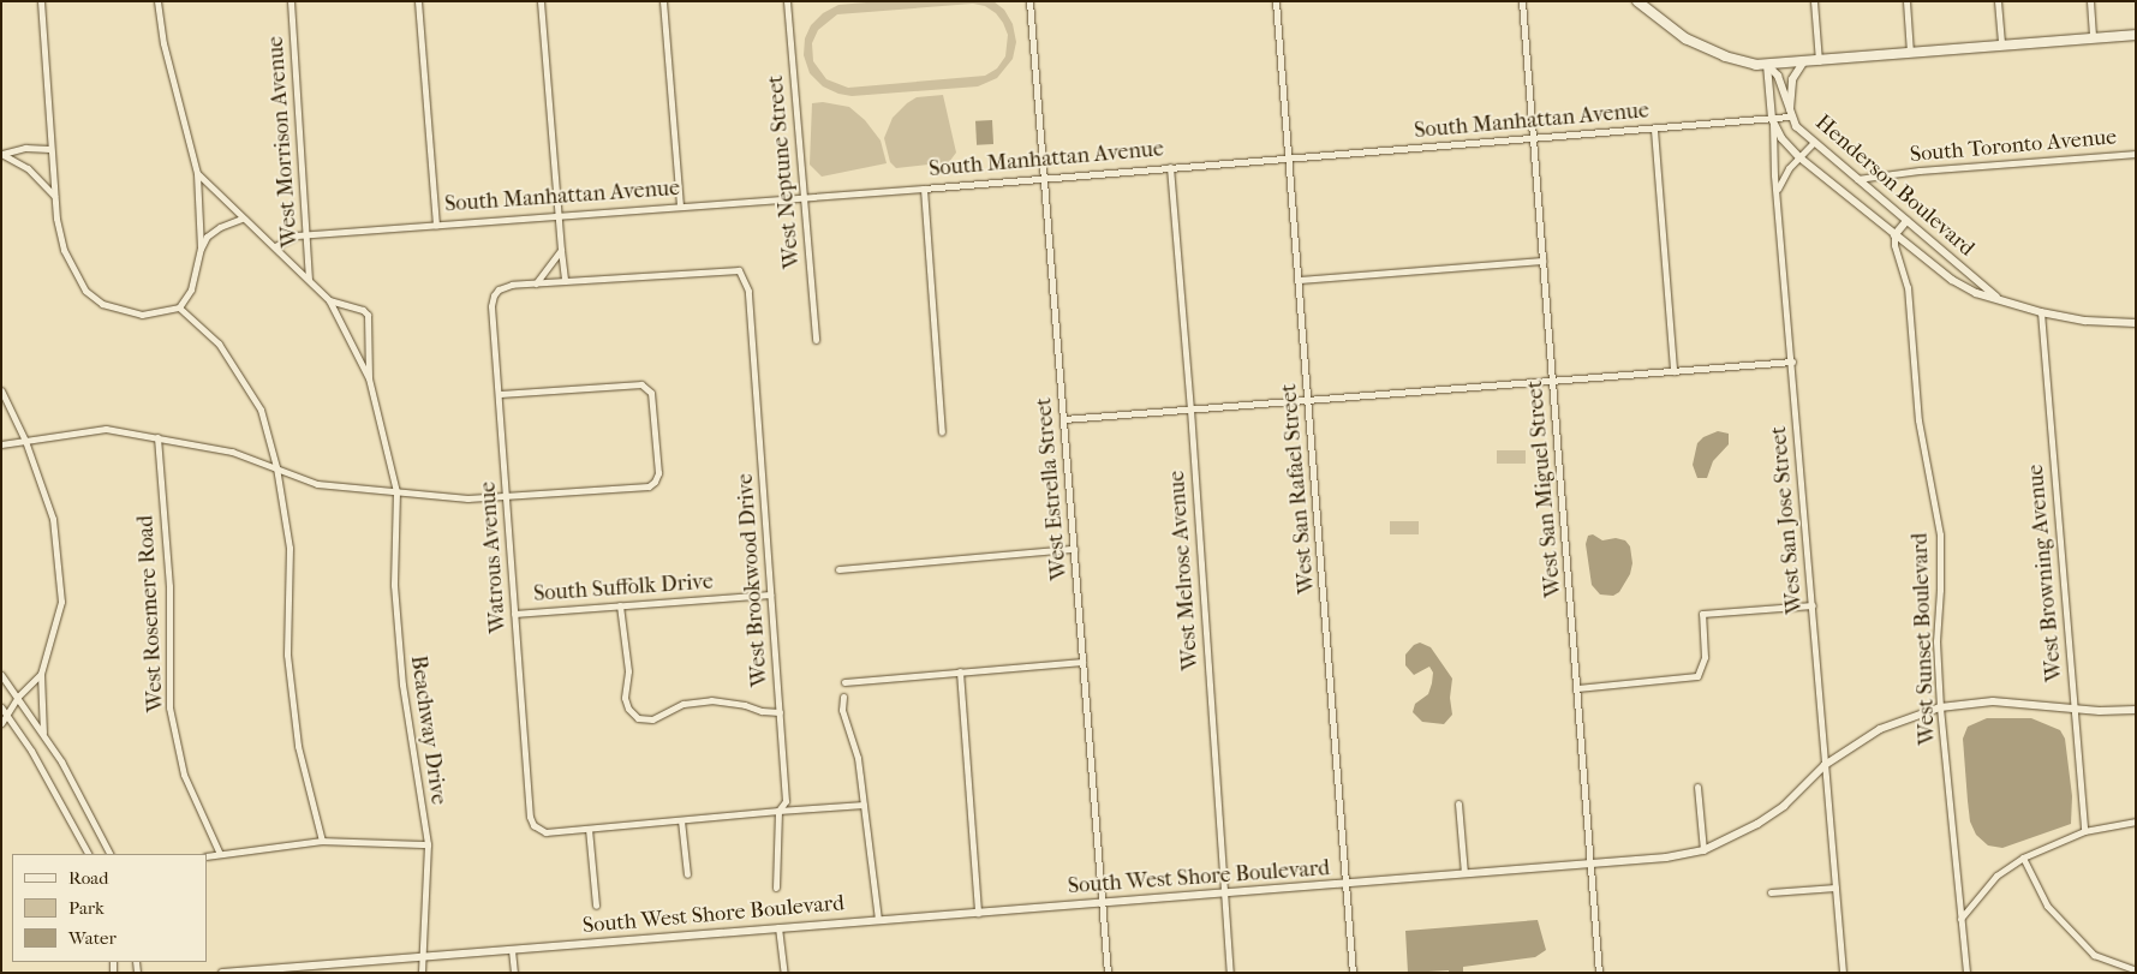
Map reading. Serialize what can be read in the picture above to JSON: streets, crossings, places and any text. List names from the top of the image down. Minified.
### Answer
{"streets":{"street":["South Manhattan Avenue","West Morrison Avenue","South Toronto Avenue","West Neptune Street","Henderson Boulevard","West Estrella Street","West San Rafael Street","West San Miguel Street","West San Jose Street","Watrous Avenue","West Melrose Avenue","West Browning Avenue","West Brookwood Drive","South Suffolk Drive","West Rosemere Road","West Sunset Boulevard","Beachway Drive","South West Shore Boulevard"]},"crossings":[["South Manhattan Avenue","West Morrison Avenue"],["South Manhattan Avenue","West Neptune Street"],["South Manhattan Avenue","Henderson Boulevard"],["South Manhattan Avenue","West Estrella Street"],["South Manhattan Avenue","West San Rafael Street"],["South Manhattan Avenue","West San Miguel Street"],["South Manhattan Avenue","West San Jose Street"],["South Manhattan Avenue","West Melrose Avenue"],["South Toronto Avenue","Henderson Boulevard"],["Henderson Boulevard","West San Jose Street"],["Henderson Boulevard","West Browning Avenue"],["Henderson Boulevard","West Sunset Boulevard"],["West Estrella Street","South West Shore Boulevard"],["West San Rafael Street","South West Shore Boulevard"],["West San Miguel Street","South West Shore Boulevard"],["West San Jose Street","South West Shore Boulevard"],["Watrous Avenue","South Suffolk Drive"],["West Melrose Avenue","South West Shore Boulevard"],["West Browning Avenue","South West Shore Boulevard"],["West Brookwood Drive","South Suffolk Drive"],["West Sunset Boulevard","South West Shore Boulevard"],["Beachway Drive","South West Shore Boulevard"]],"legend":["Road","Park","Water"]}
